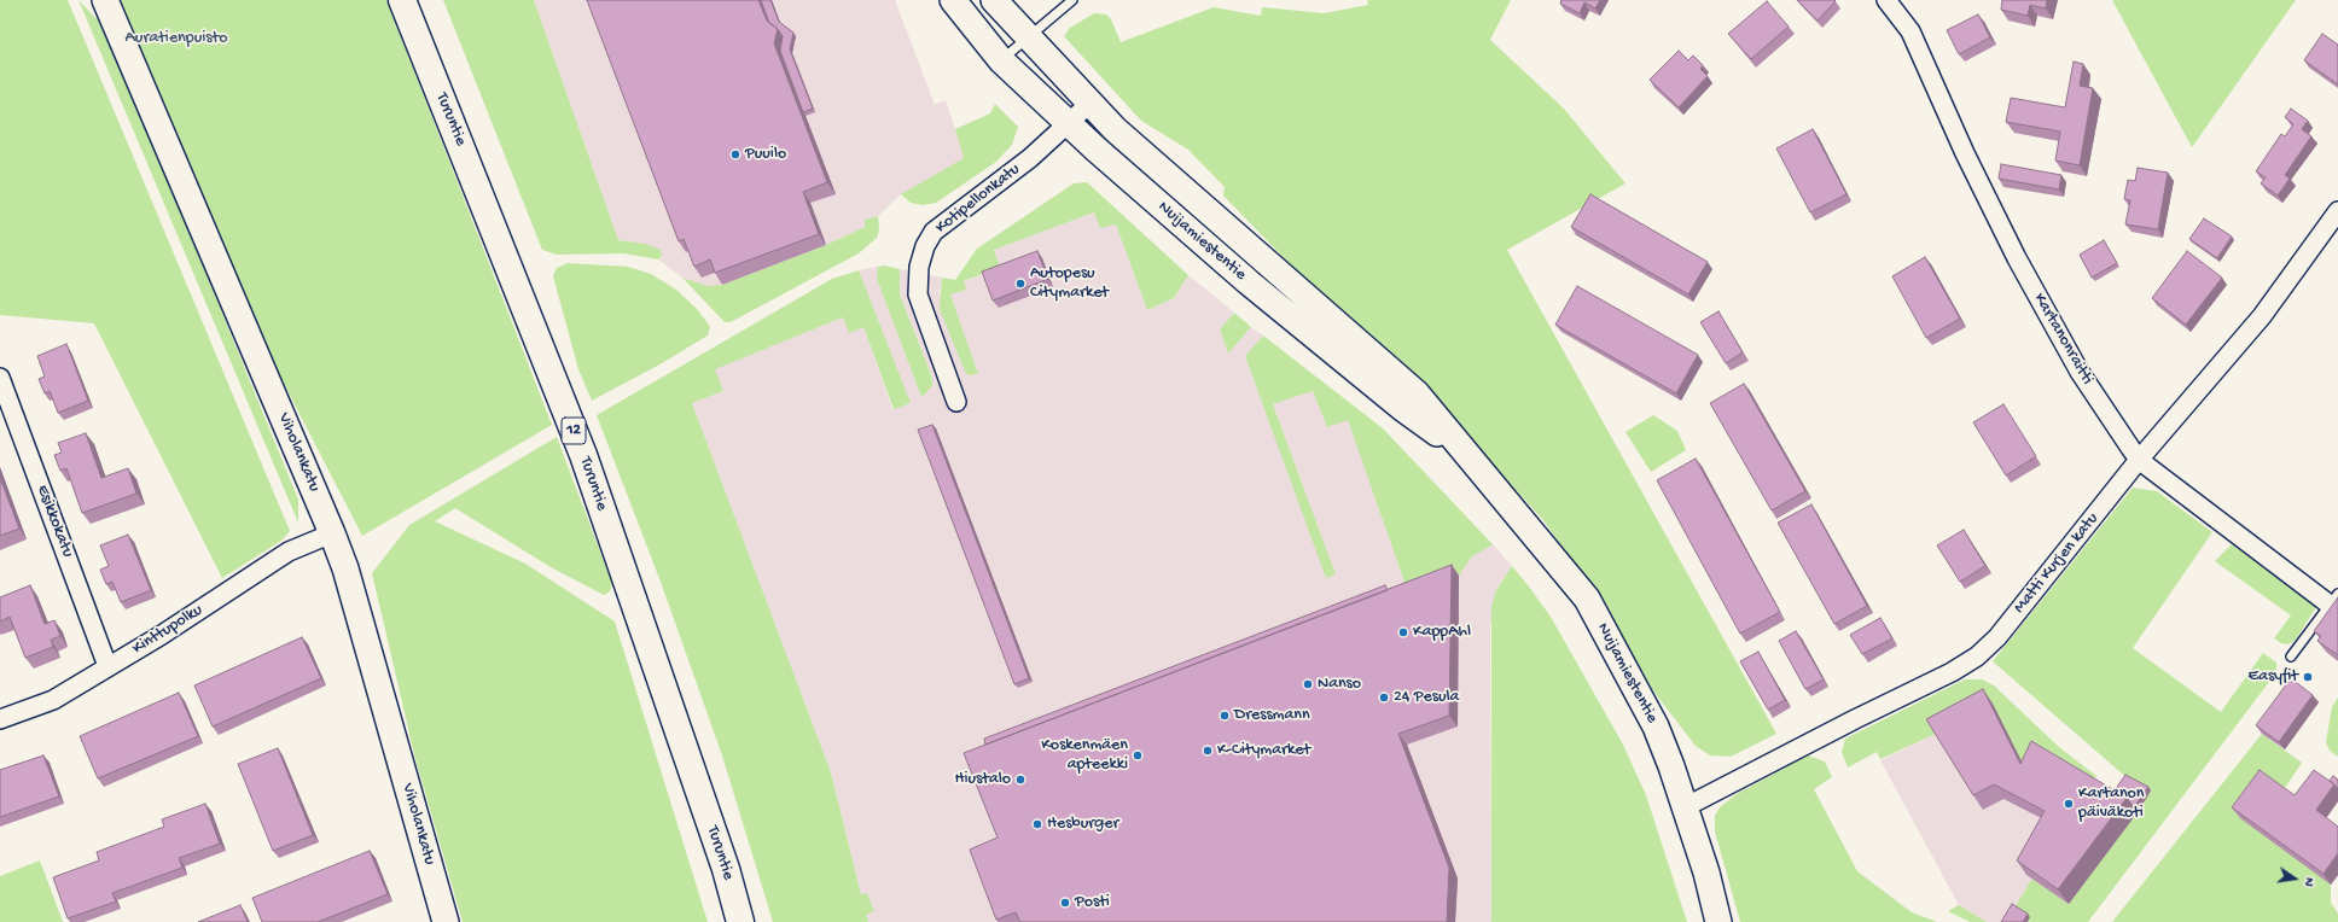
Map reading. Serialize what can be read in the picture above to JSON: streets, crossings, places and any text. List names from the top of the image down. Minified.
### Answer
{"streets":{"highway":["Turuntie","12"],"main road":["Nuijamiestentie","Viholankatu"],"street":["Kotipellonkatu","Kartanonraitti","Esikkokatu","Matti Kurjen katu","Kinttupolku"]},"crossings":[["Kotipellonkatu","Nuijamiestentie"],["Nuijamiestentie","Matti Kurjen katu"],["Kartanonraitti","Matti Kurjen katu"],["Viholankatu","Kinttupolku"],["Esikkokatu","Kinttupolku"]],"parks":["Auratienpuisto"],"places":["Puuilo","Autopesu Citymarket","KappAhl","Easyfit","Nanso","24 Pesula","Dressmann","K-Citymarket","Koskenmäen apteekki","Hiustalo","Kartanon päiväkoti","Hesburger","Posti"],"north":"right"}
